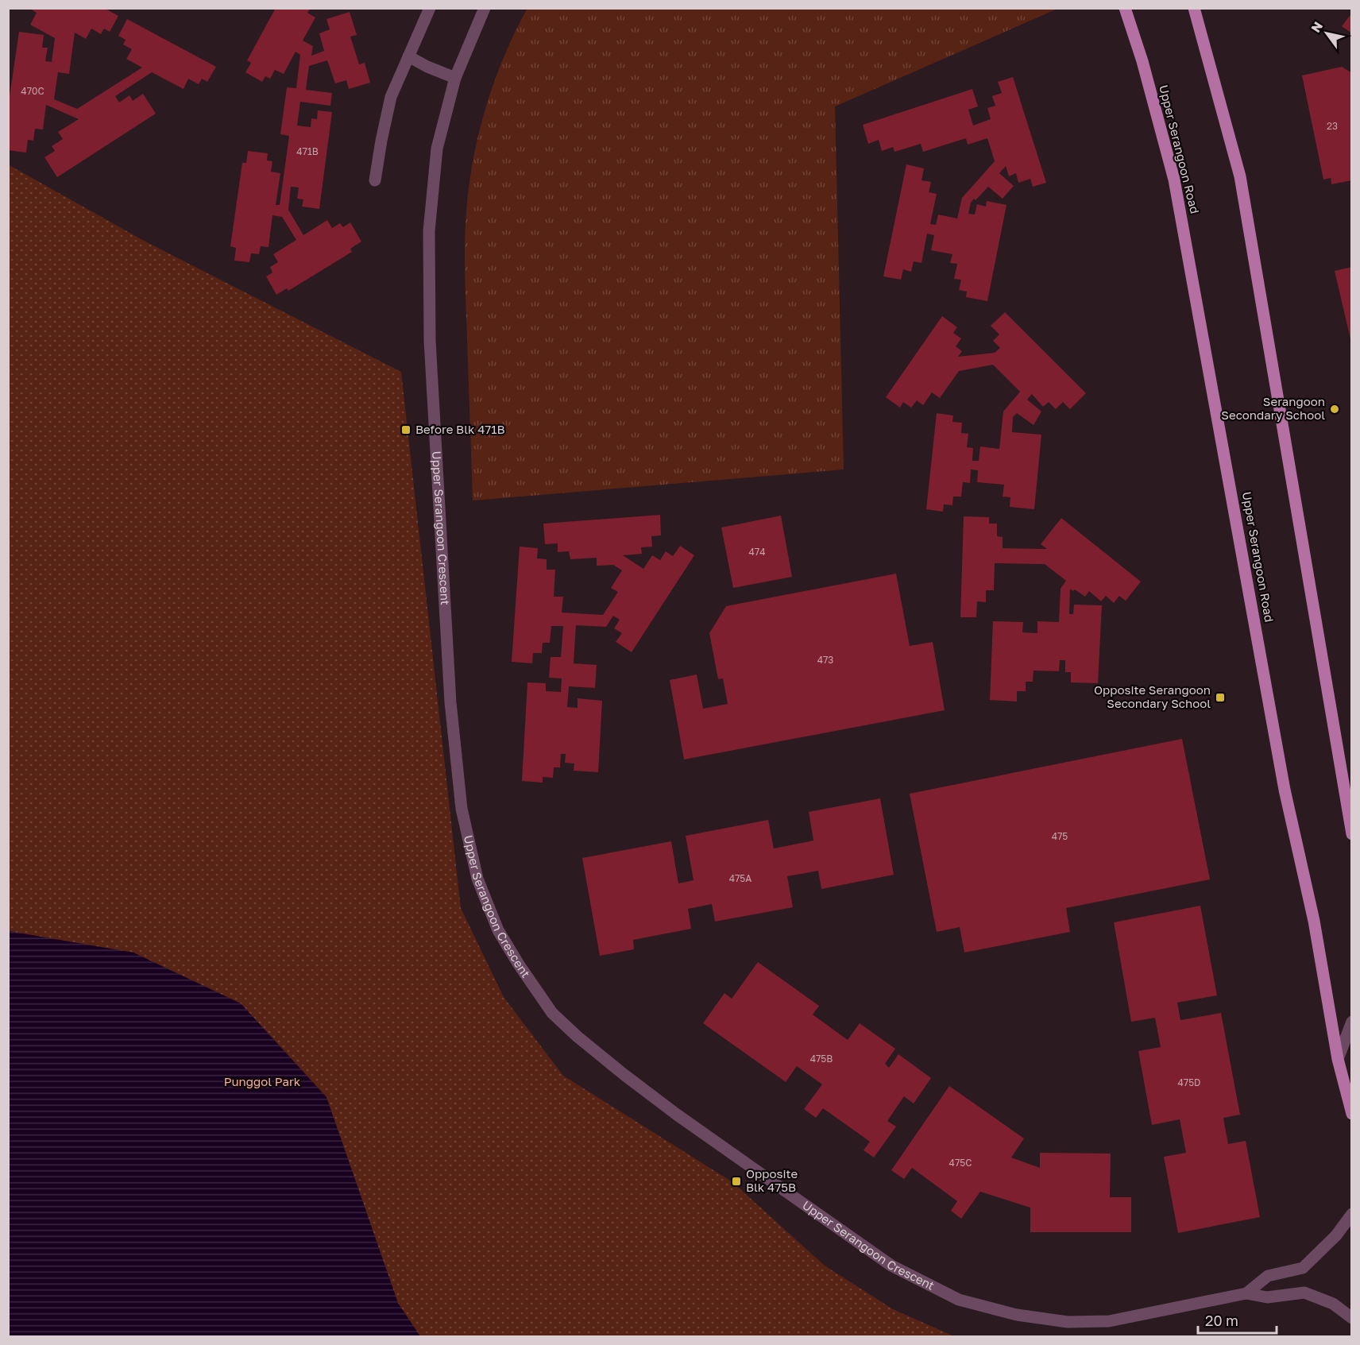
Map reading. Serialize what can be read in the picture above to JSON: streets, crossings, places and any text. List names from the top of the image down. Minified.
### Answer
{"streets":{"main road":["Upper Serangoon Road"],"street":["Upper Serangoon Crescent"]},"parks":["Punggol Park"],"places":{"other":["Serangoon Secondary School"],"transit":["Before Blk 471B","Opposite Serangoon Secondary School","Opposite Blk 475B"]},"house_numbers":["470C","23","471B","474","473","475","475A","475B","475D","475C"],"scale_bar":"20 m","north":"top left"}
